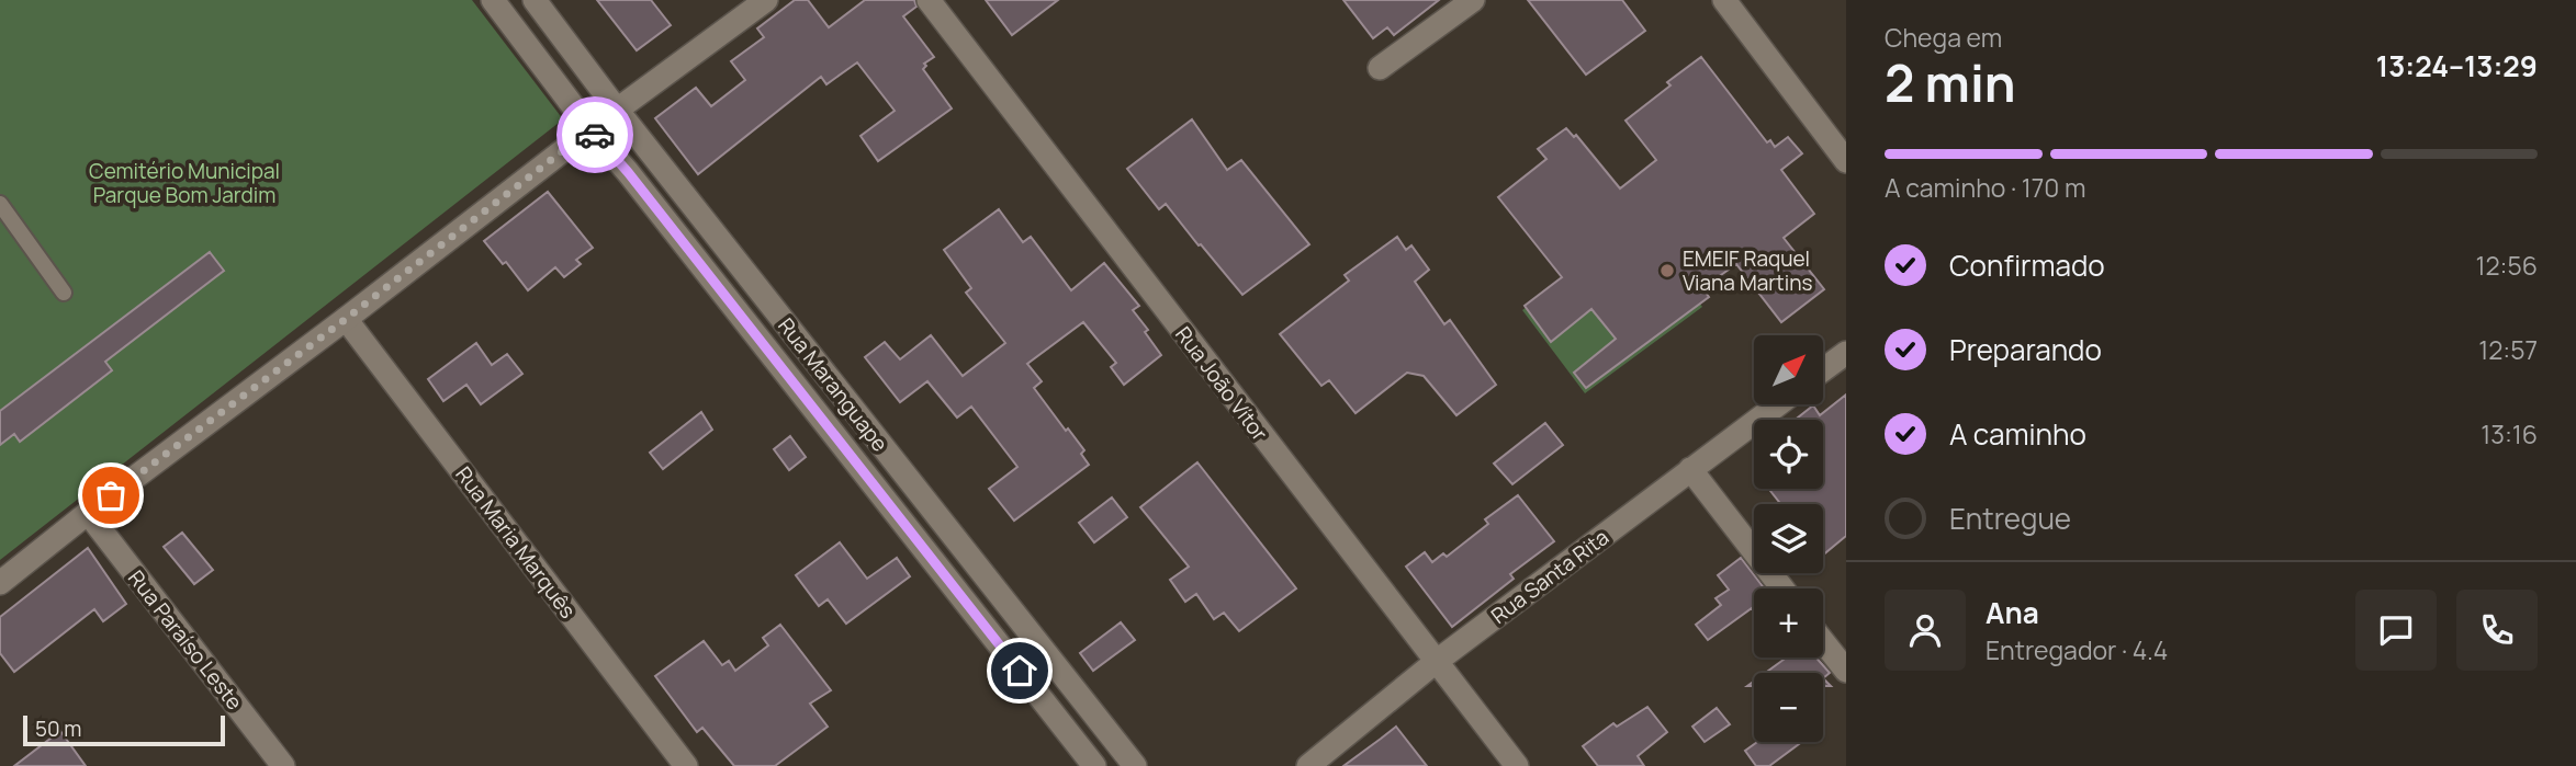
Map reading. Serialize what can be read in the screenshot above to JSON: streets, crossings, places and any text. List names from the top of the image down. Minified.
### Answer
{"streets":{"street":["Rua João Vítor","Rua Maranguape","Rua Maria Marquês","Rua Santa Rita","Rua Paraíso Leste"]},"crossings":[["Rua João Vítor","Rua Santa Rita"]],"parks":["Cemitério Municipal Parque Bom Jardim"],"places":["EMEIF Raquel Viana Martins"],"scale_bar":"50 m","north":"top right","page":{"heading":["2 min","Chega em","13:24–13:29"],"panel":["Ana","Entregador · 4.4"],"bar":"A caminho · 170 m","list":[["Confirmado","12:56"],["Preparando","12:57"],["A caminho","13:16"],"Entregue"],"map_buttons":["+","−"],"scale":"50 m"}}
